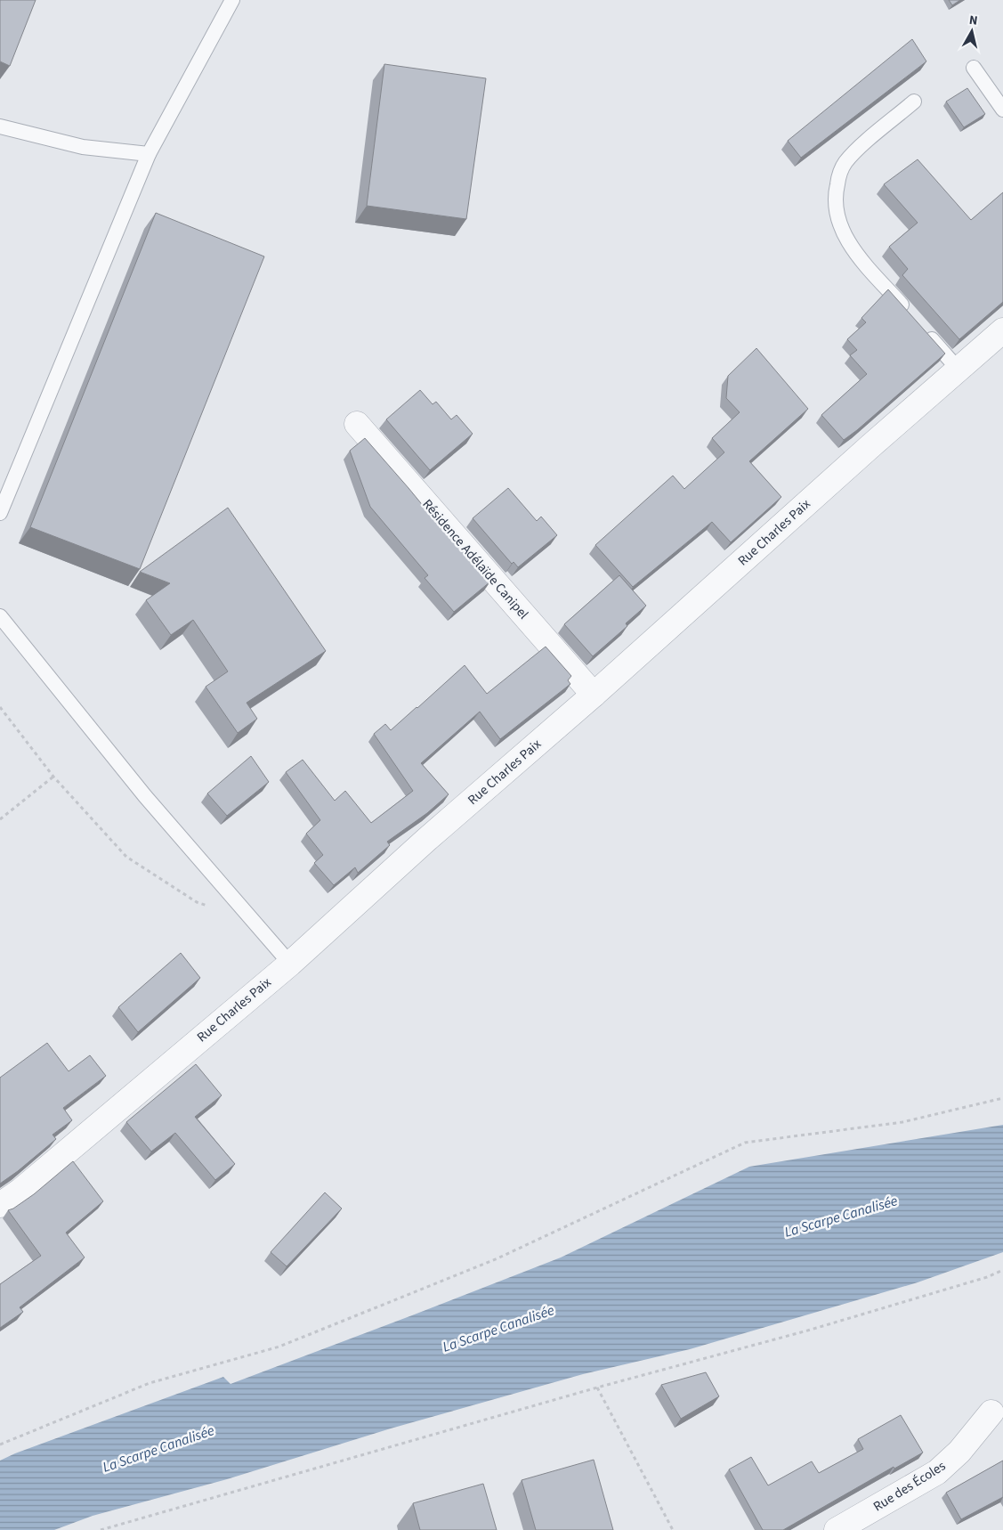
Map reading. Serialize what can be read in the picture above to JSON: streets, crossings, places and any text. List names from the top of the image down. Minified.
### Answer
{"streets":{"street":["Rue Charles Paix","Résidence Adélaïde Canipel","Rue des Écoles"]},"crossings":[["Rue Charles Paix","Résidence Adélaïde Canipel"]],"water":["La Scarpe Canalisée"],"north":"top"}
